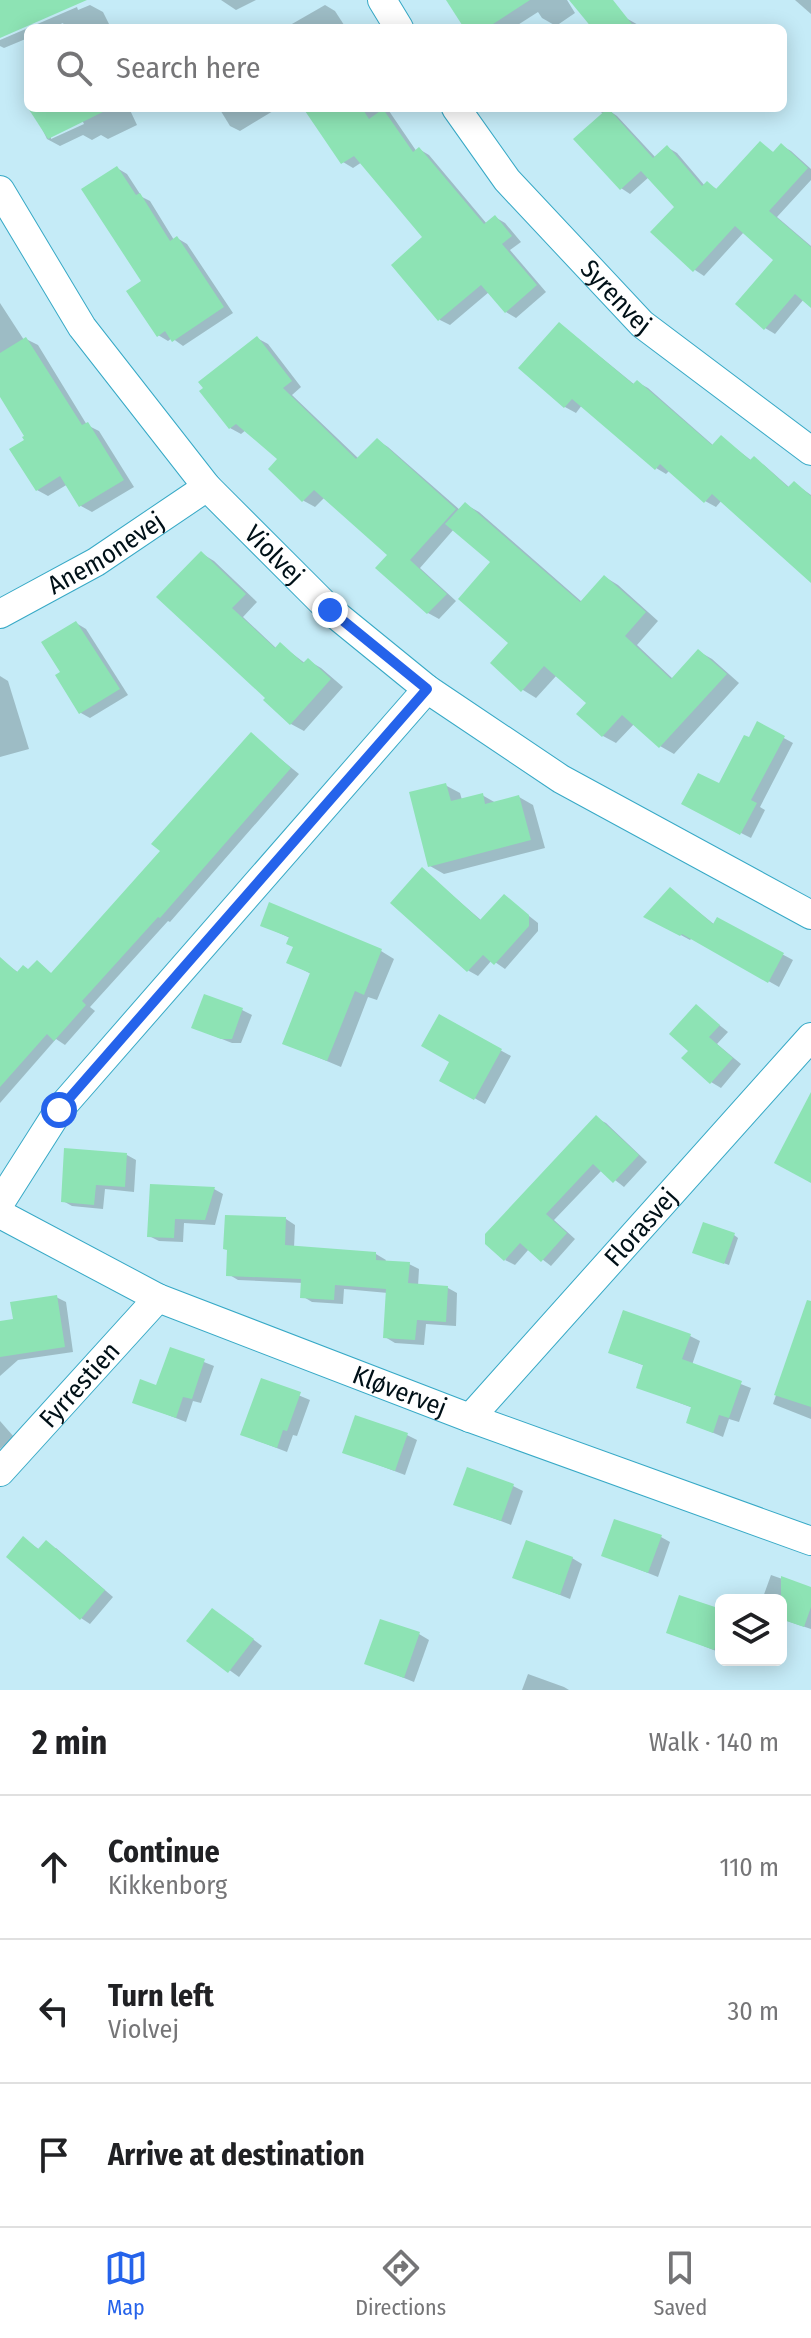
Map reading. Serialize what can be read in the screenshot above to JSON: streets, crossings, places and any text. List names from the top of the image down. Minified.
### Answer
{"streets":{"street":["Syrenvej","Anemonevej","Violvej","Florasvej","Fyrrestien","Kløvervej"]},"crossings":[["Anemonevej","Violvej"],["Florasvej","Kløvervej"],["Fyrrestien","Kløvervej"]],"page":{"search":"Search here","heading":["2 min","Walk · 140 m"],"list":[["Continue","Kikkenborg","110 m"],["Turn left","Violvej","30 m"],"Arrive at destination"],"nav":["Map","Directions","Saved"]}}
